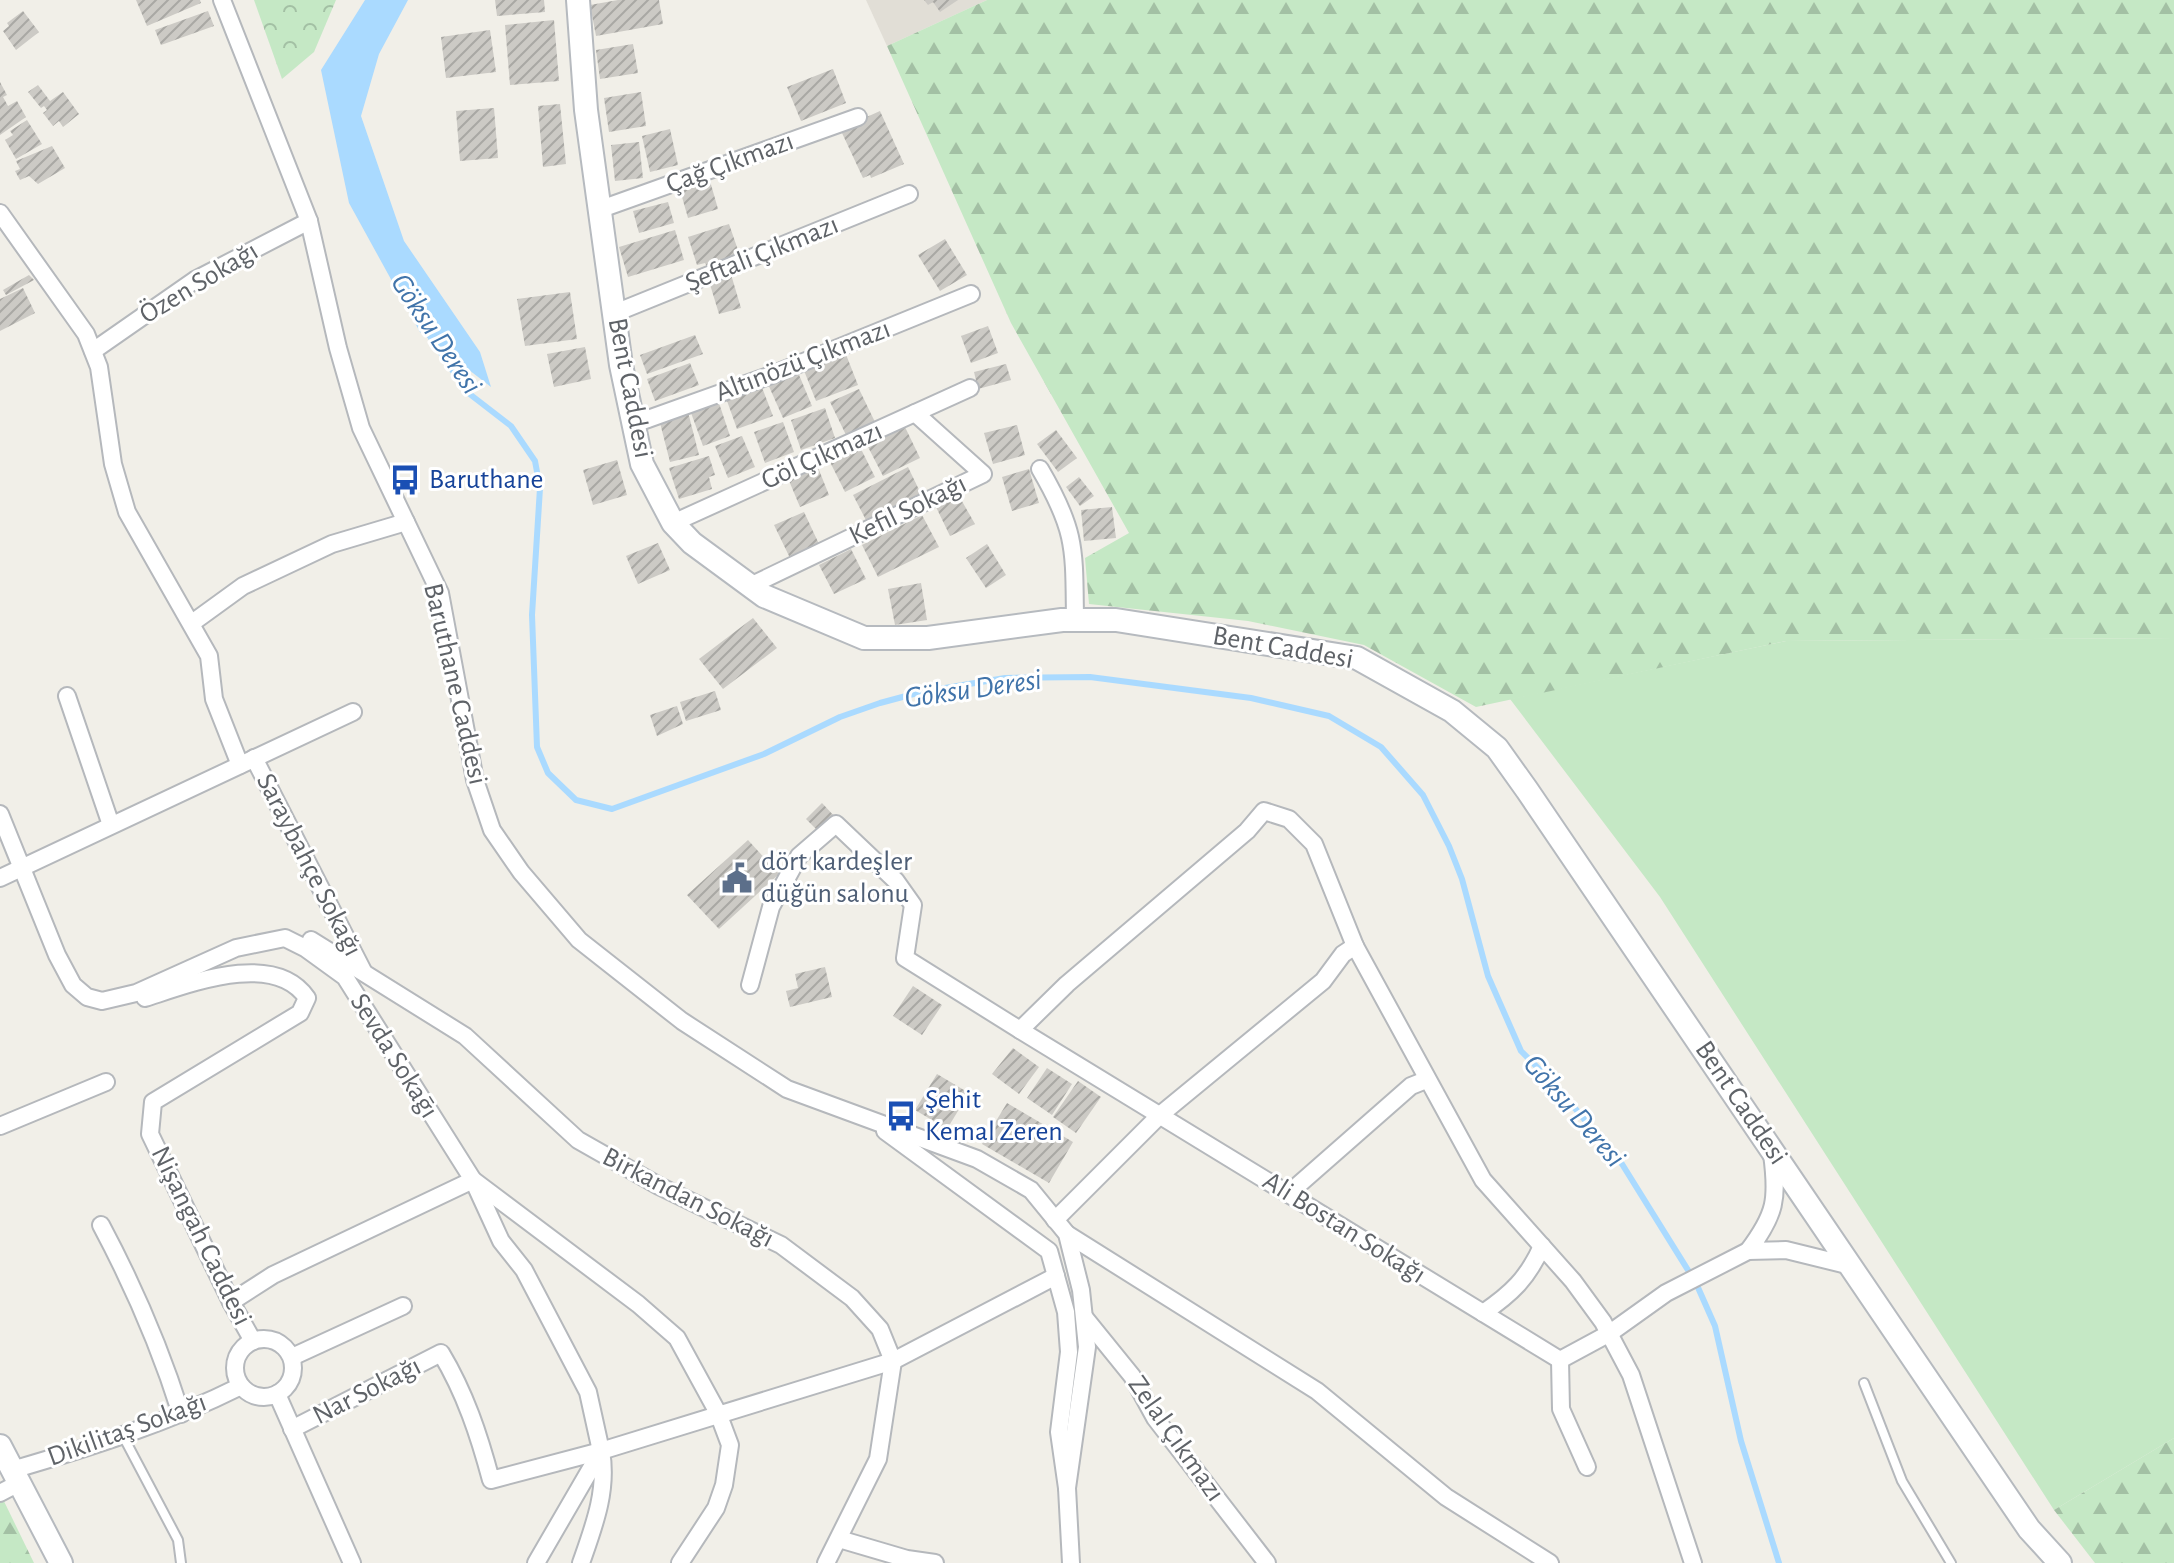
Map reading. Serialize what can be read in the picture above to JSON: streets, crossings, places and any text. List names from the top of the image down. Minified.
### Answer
{"streets":{"street":["Çağ Çıkmazı","Şeftali Çıkmazı","Özen Sokağı","Altınözü Çıkmazı","Bent Caddesi","Göl Çıkmazı","Kefil Sokağı","Baruthane Caddesi","Saraybahçe Sokağı","Sevda Sokaḡı","Birkandan Sokağı","Ali Bostan Sokağı","Nişangah Caddesi","Nar Sokağı","Dikilitaş Sokağı","Zelal Çıkmazı"]},"crossings":[["Çağ Çıkmazı","Bent Caddesi"],["Şeftali Çıkmazı","Bent Caddesi"],["Özen Sokağı","Baruthane Caddesi"],["Özen Sokağı","Saraybahçe Sokağı"],["Altınözü Çıkmazı","Bent Caddesi"],["Bent Caddesi","Göl Çıkmazı"],["Bent Caddesi","Kefil Sokağı"],["Göl Çıkmazı","Kefil Sokağı"],["Saraybahçe Sokağı","Birkandan Sokağı"],["Sevda Sokaḡı","Birkandan Sokağı"],["Sevda Sokaḡı","Nar Sokağı"],["Nişangah Caddesi","Dikilitaş Sokağı"]],"water":["Göksu Deresi"],"places":{"bus stop":["Baruthane","Şehit Kemal Zeren"],"public building":["dört kardeşler düğün salonu"]}}
